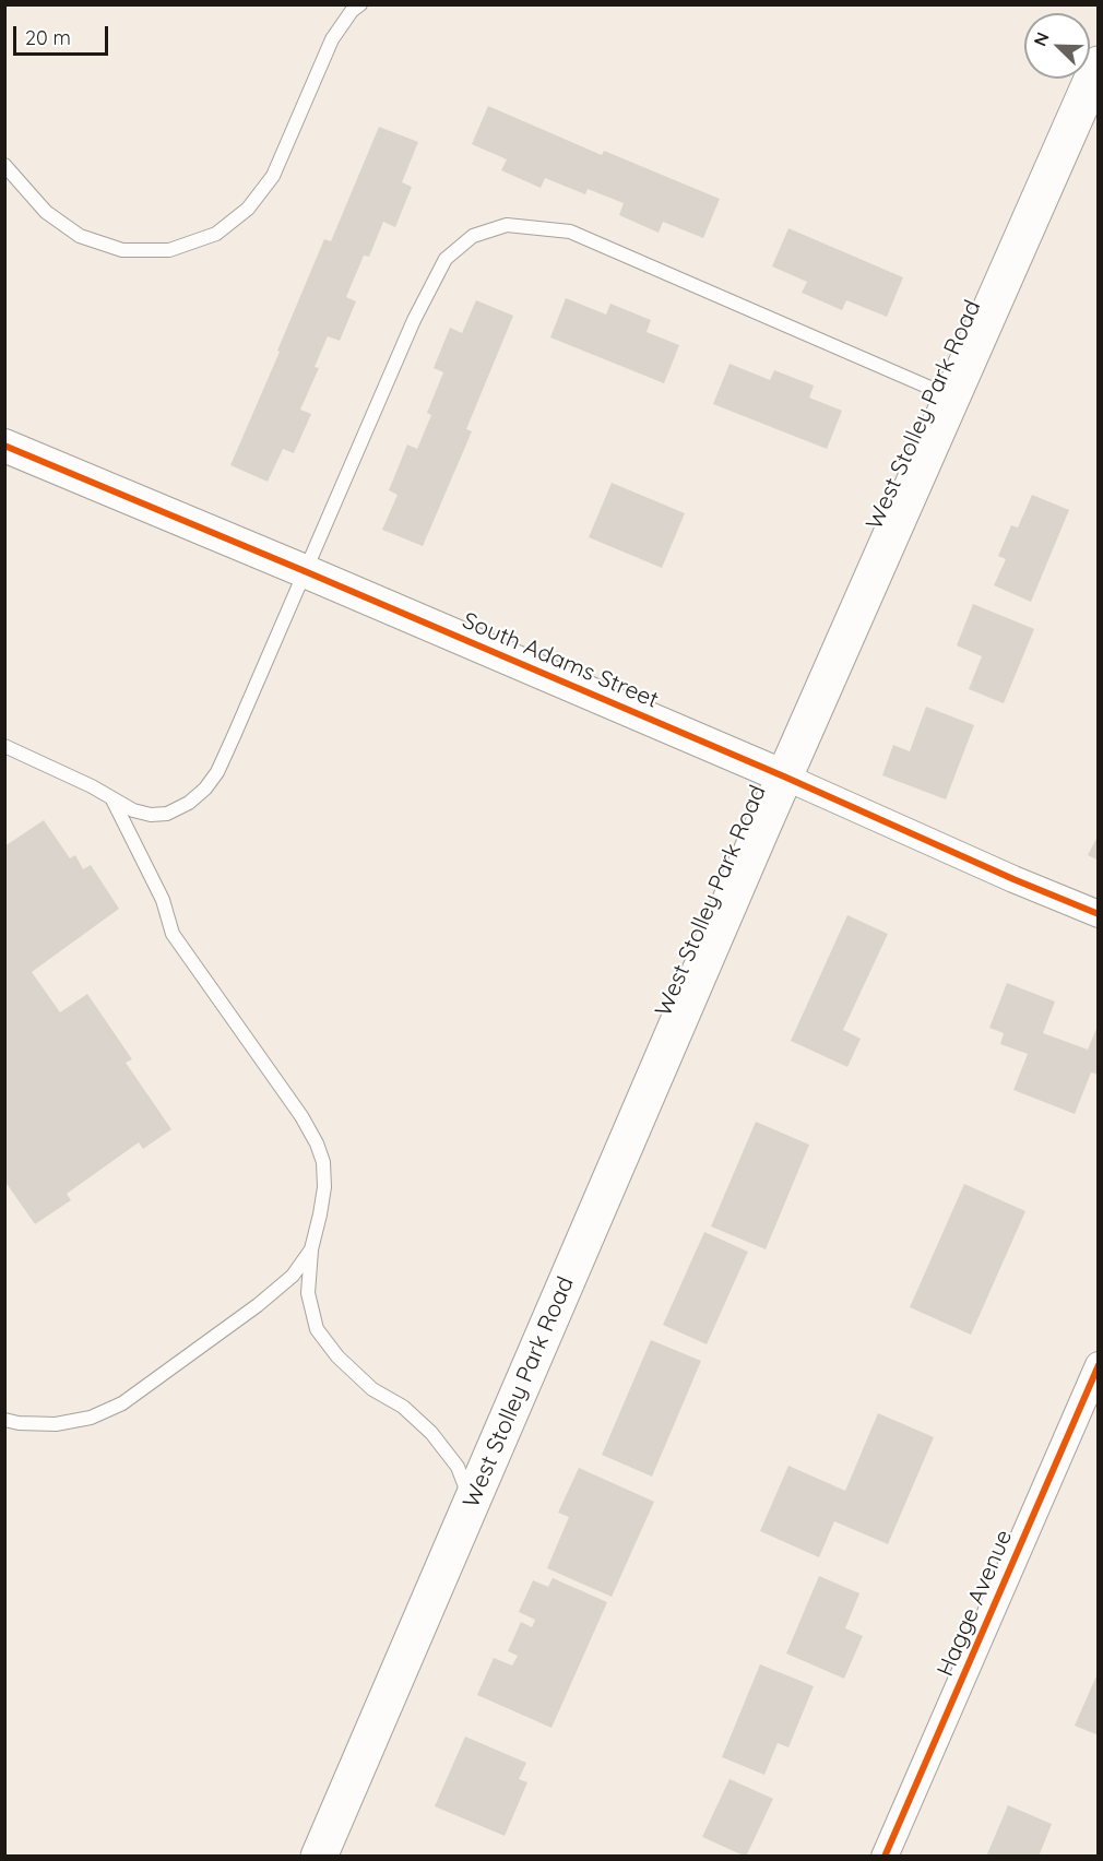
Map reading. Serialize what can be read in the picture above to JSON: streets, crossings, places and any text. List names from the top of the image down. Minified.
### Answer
{"streets":{"main road":["West Stolley Park Road"],"street":["South Adams Street","Hagge Avenue"]},"crossings":[["West Stolley Park Road","South Adams Street"]],"scale_bar":"20 m","north":"top left"}
